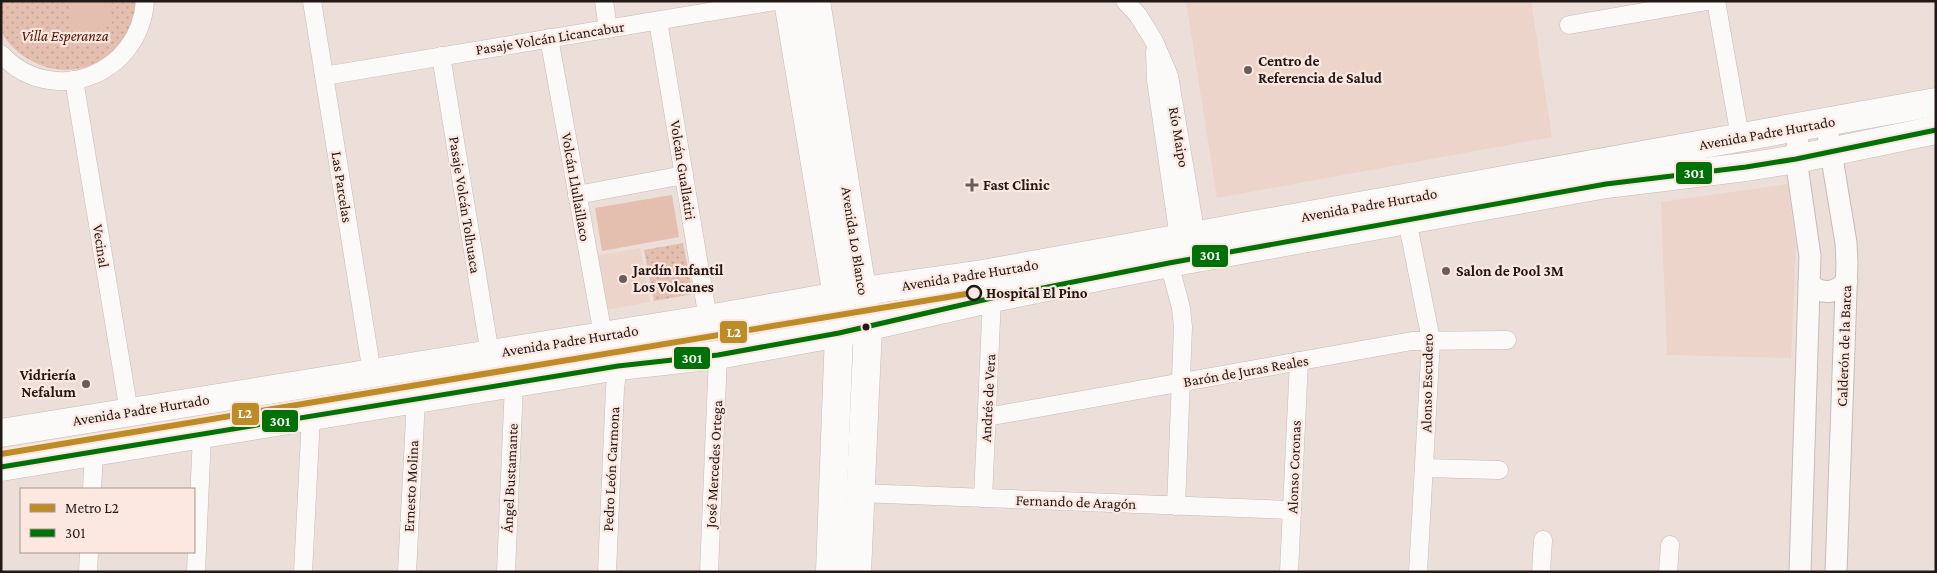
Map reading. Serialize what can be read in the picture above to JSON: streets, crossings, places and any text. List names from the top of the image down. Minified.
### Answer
{"streets":{"main road":["Avenida Padre Hurtado","Avenida Lo Blanco"],"street":["Pasaje Volcán Licancabur","Río Maipo","Volcán Guallatiri","Las Parcelas","Volcán Llullaillaco","Pasaje Volcán Tolhuaca","Vecinal","Calderón de la Barca","Barón de Juras Reales","Alonso Escudero","Andrés de Vera","José Mercedes Ortega","Alonso Coronas","Pedro León Carmona","Ángel Bustamante","Ernesto Molina","Fernando de Aragón"]},"crossings":[["Pasaje Volcán Licancabur","Volcán Guallatiri"],["Pasaje Volcán Licancabur","Las Parcelas"],["Pasaje Volcán Licancabur","Volcán Llullaillaco"],["Pasaje Volcán Licancabur","Pasaje Volcán Tolhuaca"],["Avenida Padre Hurtado","Río Maipo"],["Avenida Padre Hurtado","Volcán Guallatiri"],["Avenida Padre Hurtado","Las Parcelas"],["Avenida Padre Hurtado","Volcán Llullaillaco"],["Avenida Padre Hurtado","Pasaje Volcán Tolhuaca"],["Avenida Padre Hurtado","Avenida Lo Blanco"],["Avenida Padre Hurtado","Vecinal"],["Avenida Padre Hurtado","Calderón de la Barca"],["Avenida Padre Hurtado","Alonso Escudero"],["Avenida Padre Hurtado","Andrés de Vera"],["Avenida Padre Hurtado","José Mercedes Ortega"],["Avenida Padre Hurtado","Pedro León Carmona"],["Avenida Padre Hurtado","Ángel Bustamante"],["Avenida Padre Hurtado","Ernesto Molina"],["Avenida Lo Blanco","Fernando de Aragón"],["Barón de Juras Reales","Alonso Escudero"],["Barón de Juras Reales","Andrés de Vera"],["Barón de Juras Reales","Alonso Coronas"],["Andrés de Vera","Fernando de Aragón"],["Alonso Coronas","Fernando de Aragón"]],"parks":["Villa Esperanza"],"places":{"other":["Centro de Referencia de Salud","Salon de Pool 3M","Jardín Infantil Los Volcanes","Hospital El Pino","Vidriería Nefalum"],"health":["Fast Clinic"]},"lines":["transit line 301","metro line L2"],"legend":["Metro L2","301"]}
